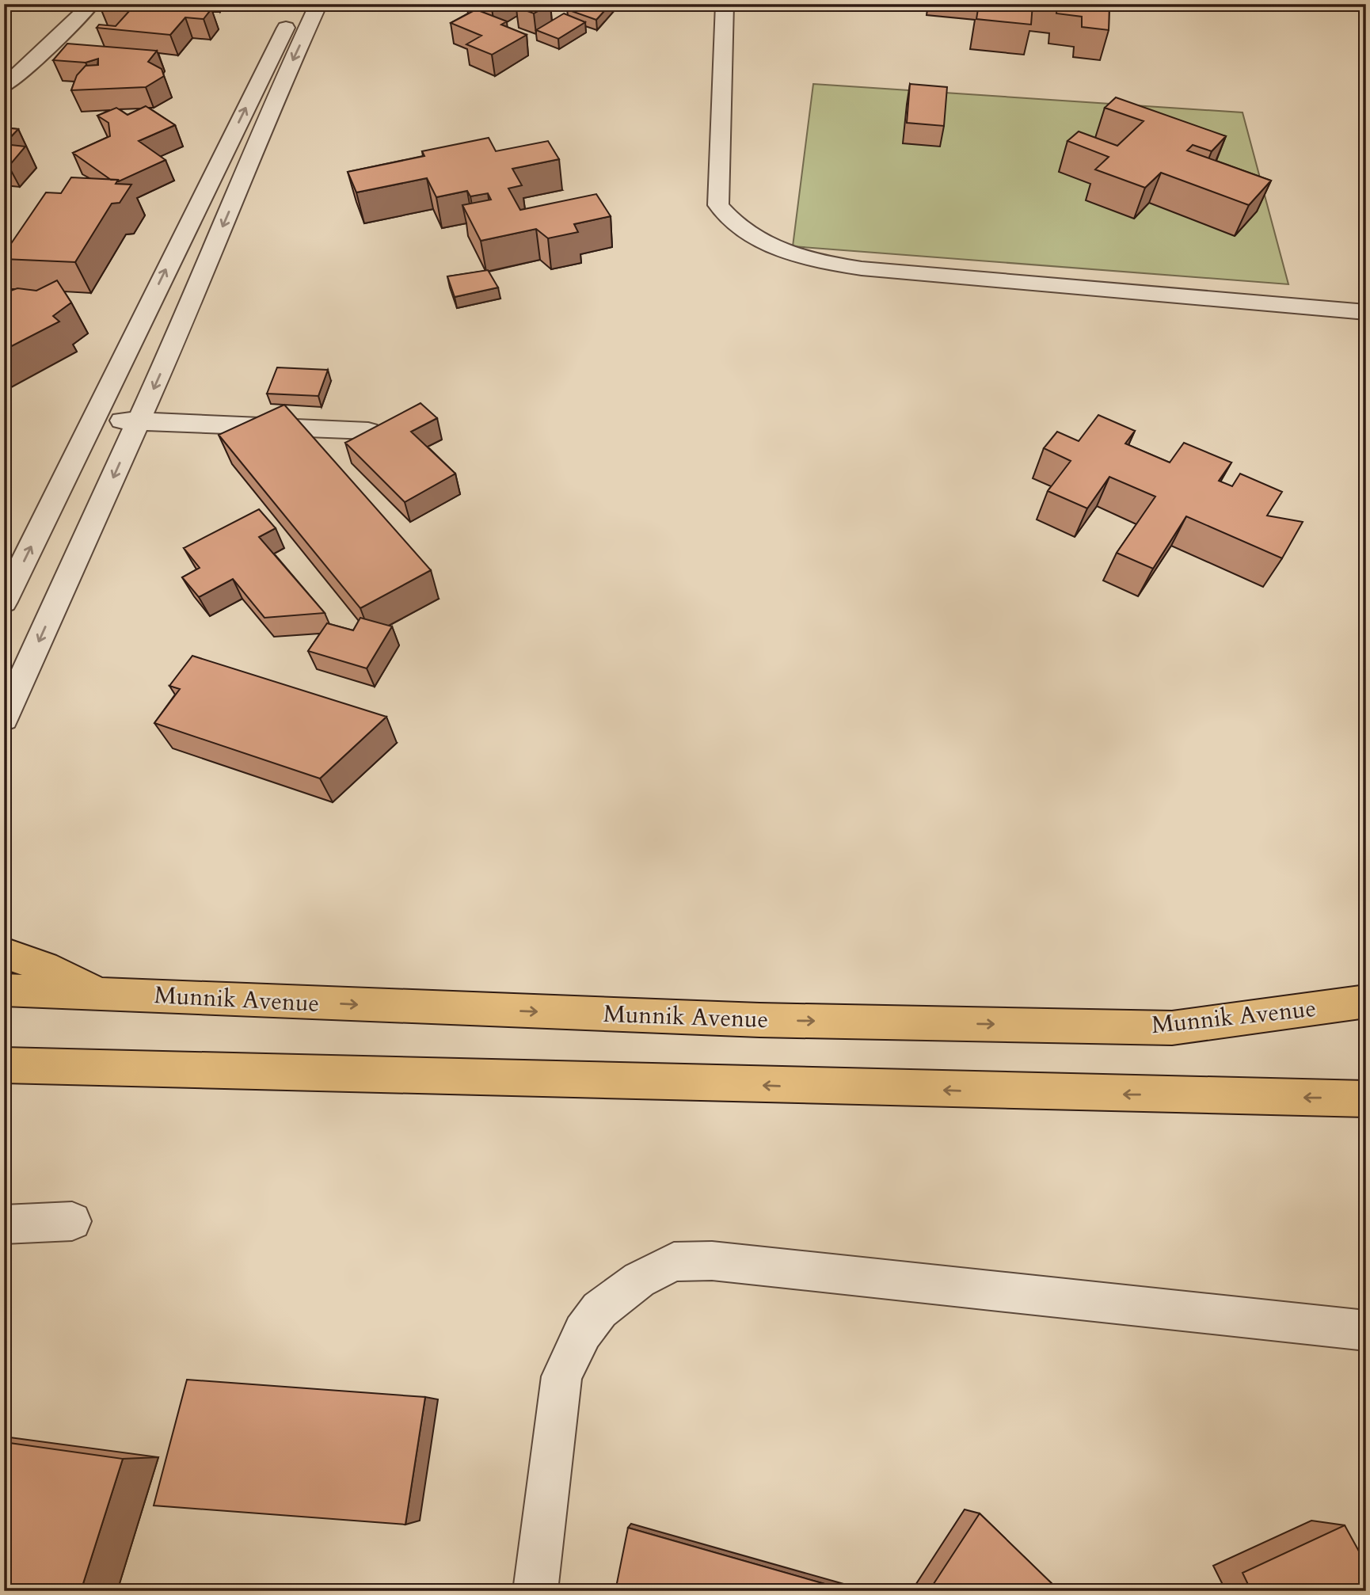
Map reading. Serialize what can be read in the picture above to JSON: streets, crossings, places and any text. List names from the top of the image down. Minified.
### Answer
{"streets":{"main road":["Munnik Avenue"]}}
